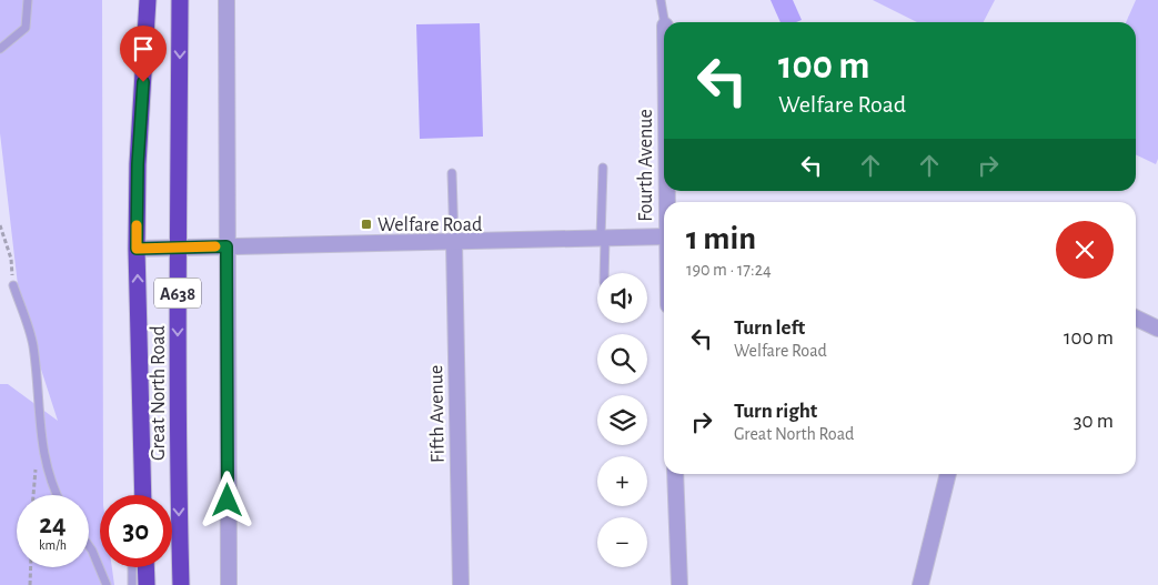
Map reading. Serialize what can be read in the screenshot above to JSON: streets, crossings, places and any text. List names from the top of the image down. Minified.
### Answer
{"streets":{"highway":["A638","Great North Road"],"street":["Fifth Avenue"]},"places":{"transit":["Welfare Road"]},"page":{"turn":["100 m","Welfare Road"],"heading":["1 min","190 m · 17:24"],"map_buttons":["+","−"],"list":[{"name":"Turn left","note":"Welfare Road","value":"100 m"},{"name":"Turn right","note":"Great North Road","value":"30 m"}],"speed":"24 km/h","limit":"30"}}
